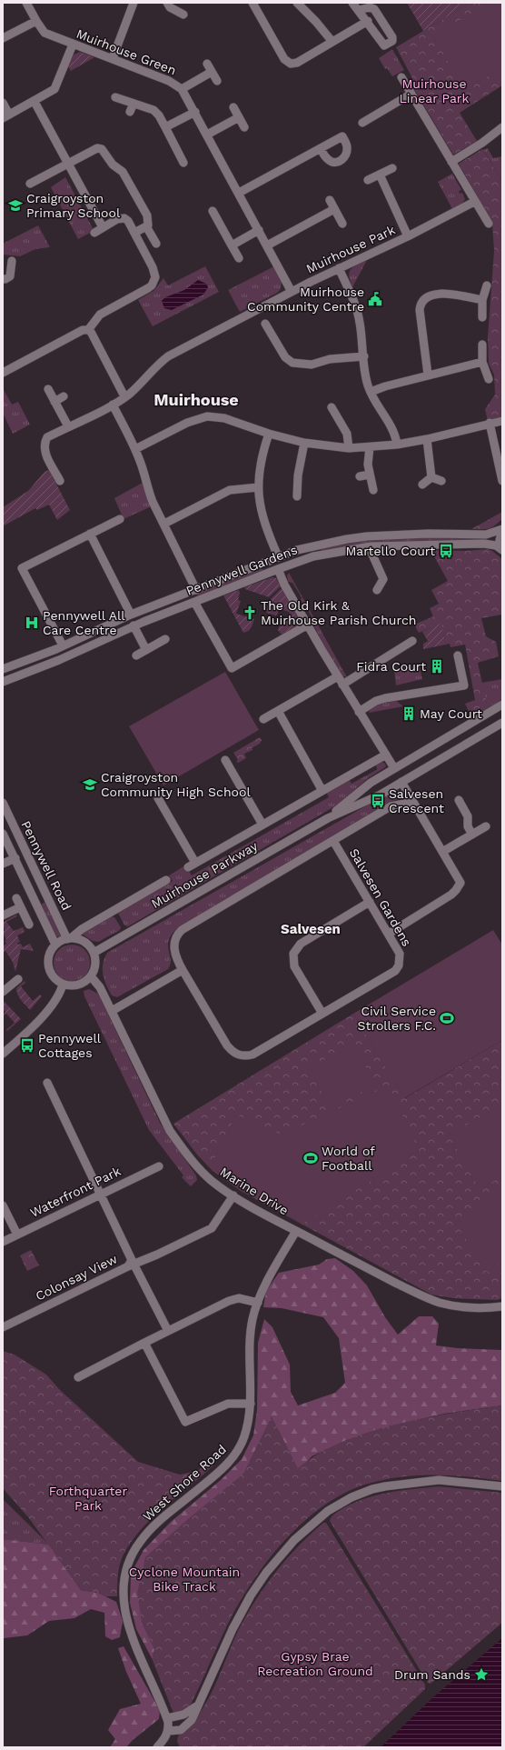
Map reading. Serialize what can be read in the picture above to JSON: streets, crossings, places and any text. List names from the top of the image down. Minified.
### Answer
{"streets":{"street":["Muirhouse Green","Muirhouse Park","Pennywell Gardens","Pennywell Road","Muirhouse Parkway","Salvesen Gardens","Marine Drive","Waterfront Park","Colonsay View","West Shore Road"]},"crossings":[["Muirhouse Green","Muirhouse Park"],["Pennywell Road","Muirhouse Parkway"],["Pennywell Road","Marine Drive"],["Muirhouse Parkway","Marine Drive"],["Marine Drive","West Shore Road"],["Waterfront Park","Colonsay View"]],"districts":["Muirhouse","Salvesen"],"parks":["Muirhouse Linear Park","Forthquarter Park","Cyclone Mountain Bike Track","Gypsy Brae Recreation Ground"],"places":{"school or university":["Craigroyston Primary School","Craigroyston Community High School"],"public building":["Muirhouse Community Centre"],"bus stop":["Martello Court","Salvesen Crescent","Pennywell Cottages"],"church":["The Old Kirk & Muirhouse Parish Church"],"hospital":["Pennywell All Care Centre"],"building":["Fidra Court","May Court"],"sports":["Civil Service Strollers F.C.","World of Football"],"place":["Drum Sands"]}}
